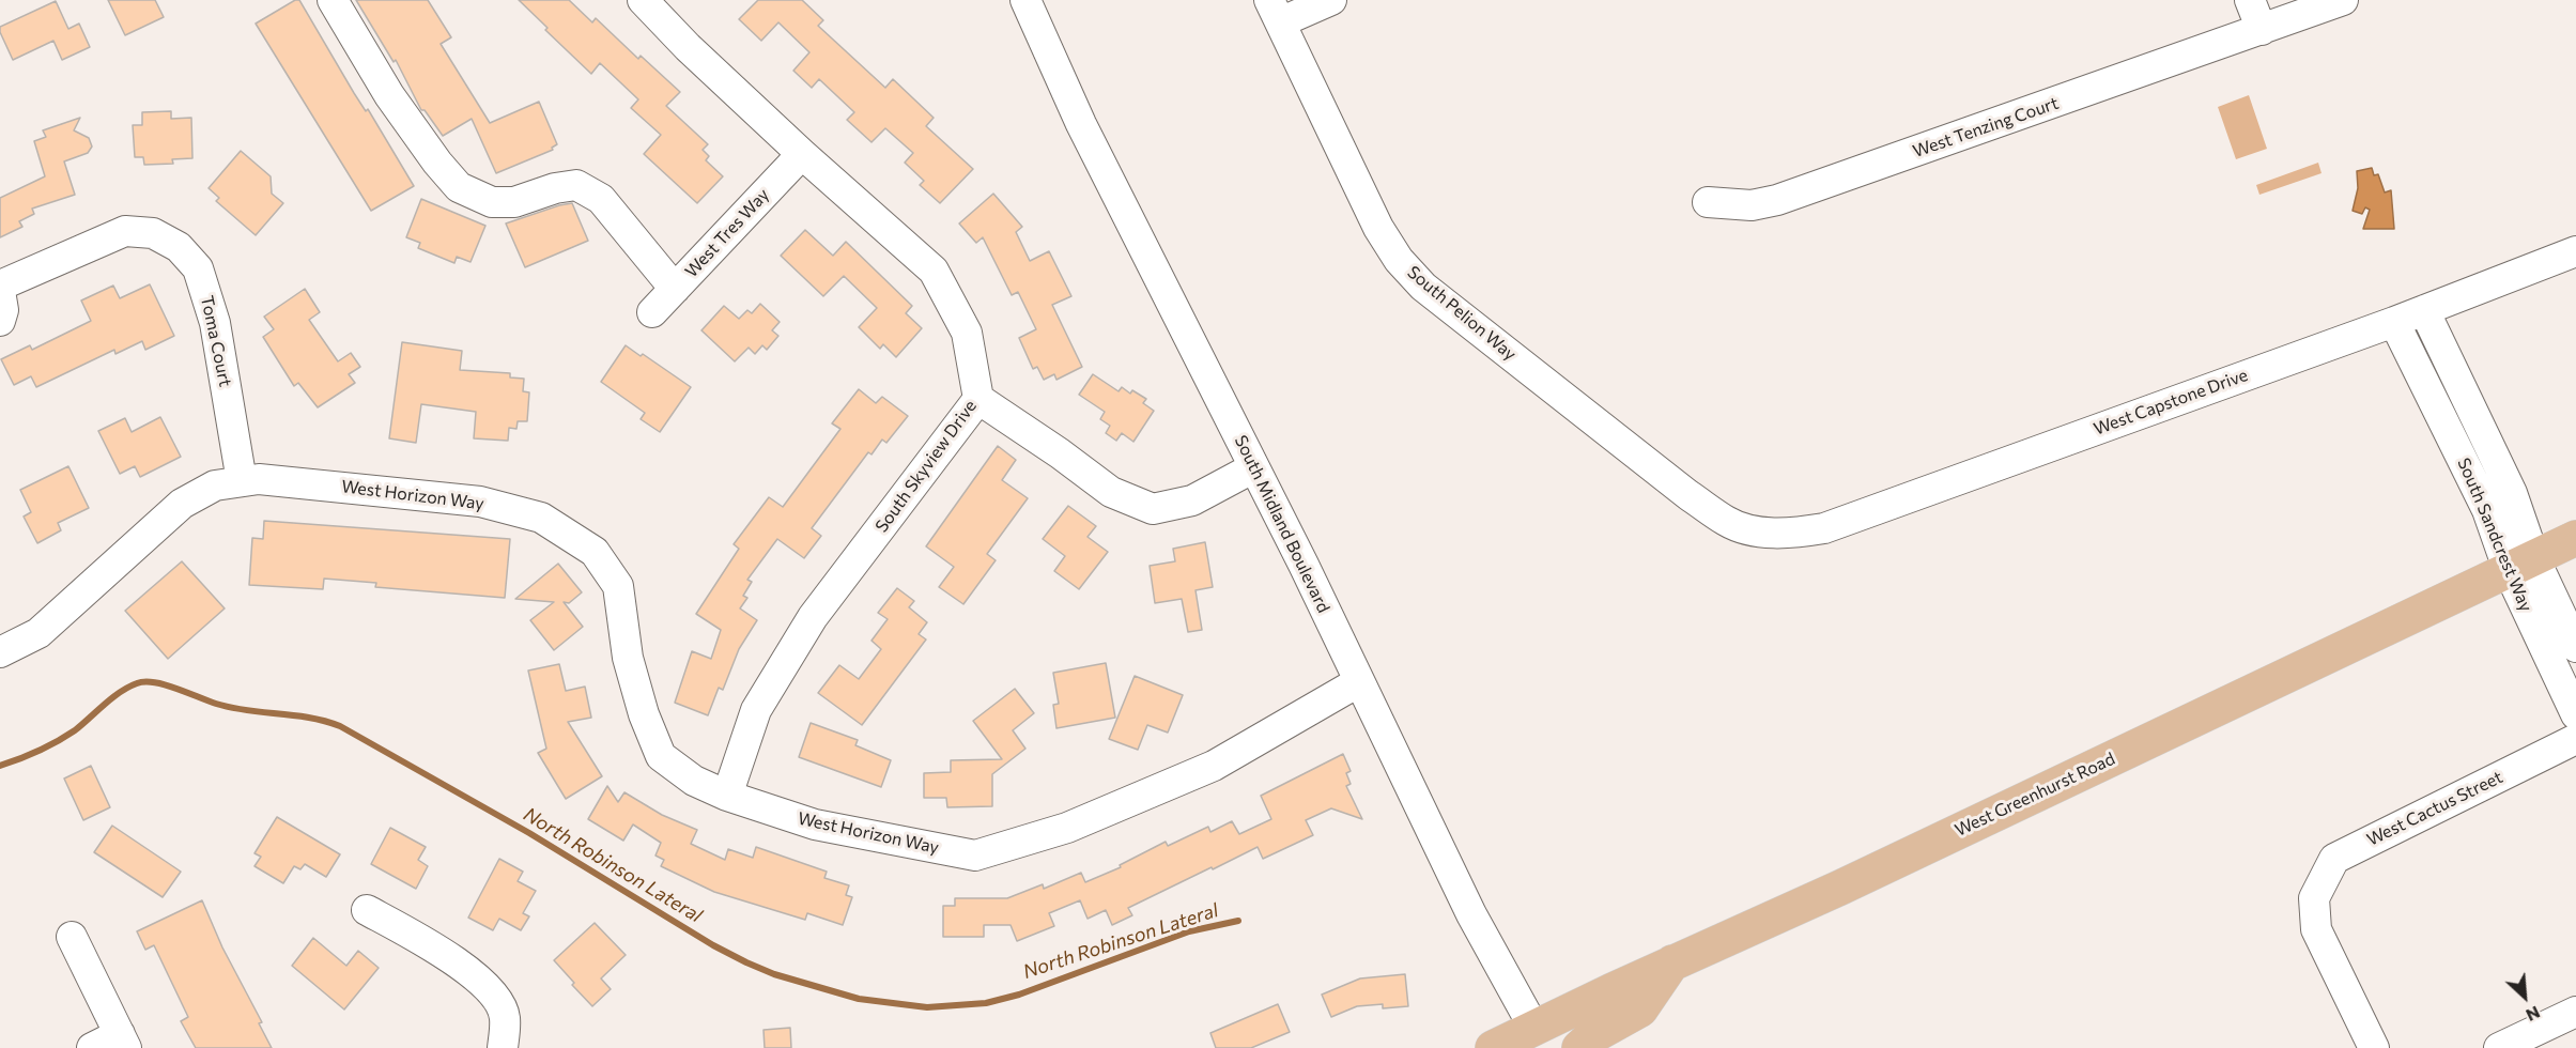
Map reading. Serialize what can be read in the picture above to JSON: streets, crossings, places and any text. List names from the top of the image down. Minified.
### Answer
{"streets":{"main road":["West Greenhurst Road"],"street":["West Tenzing Court","West Tres Way","South Pelion Way","Toma Court","West Capstone Drive","South Skyview Drive","West Horizon Way","South Midland Boulevard","South Sandcrest Way","West Cactus Street"]},"crossings":[["West Tres Way","South Skyview Drive"],["South Pelion Way","West Capstone Drive"],["Toma Court","West Horizon Way"],["West Capstone Drive","South Sandcrest Way"],["South Skyview Drive","West Horizon Way"],["West Horizon Way","South Midland Boulevard"],["South Midland Boulevard","West Greenhurst Road"],["South Sandcrest Way","West Greenhurst Road"]],"water":["North Robinson Lateral"],"north":"bottom right"}
